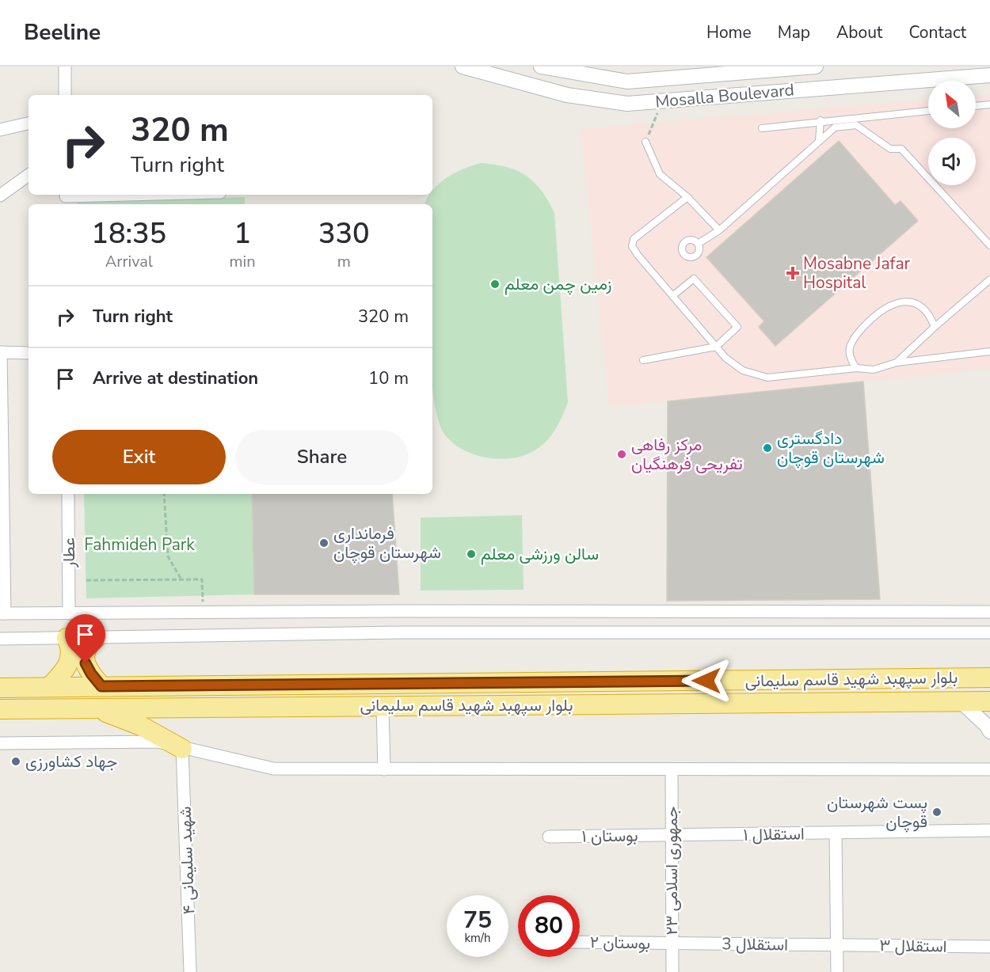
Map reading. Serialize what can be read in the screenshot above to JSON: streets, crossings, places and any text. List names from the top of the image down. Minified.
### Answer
{"streets":{"highway":["بلوار سپهبد شهید قاسم سلیمانی"],"street":["Mosalla Boulevard","عطار","استقلال ۱","بوستان ۱","شهید سلیمانی ۴","جمهوری اسلامی ۲۳","بوستان ۲","استقلال 3","استقلال ۳"]},"crossings":[["استقلال ۱","بوستان ۱"],["استقلال ۱","جمهوری اسلامی ۲۳"],["بوستان ۱","جمهوری اسلامی ۲۳"],["جمهوری اسلامی ۲۳","بوستان ۲"],["جمهوری اسلامی ۲۳","استقلال 3"],["بوستان ۲","استقلال 3"],["استقلال 3","استقلال ۳"]],"parks":["Fahmideh Park"],"places":{"health":["Mosabne Jafar Hospital"],"other":["زمین چمن معلم","دادگستری شهرستان قوچان","مرکز رفاهی تفریحی فرهنگیان","فرمانداری شهرستان قوچان","سالن ورزشی معلم","جهاد کشاورزی","پست شهرستان قوچان"]},"north":"top left","page":{"header":"Beeline","nav":["Home","Map","About","Contact"],"turn":["320 m","Turn right"],"eta":["18:35","Arrival","1","min","330","m"],"list":[{"name":"Turn right","value":"320 m"},{"name":"Arrive at destination","value":"10 m"}],"buttons":["Exit","Share"],"speed":"75 km/h","limit":"80"}}
